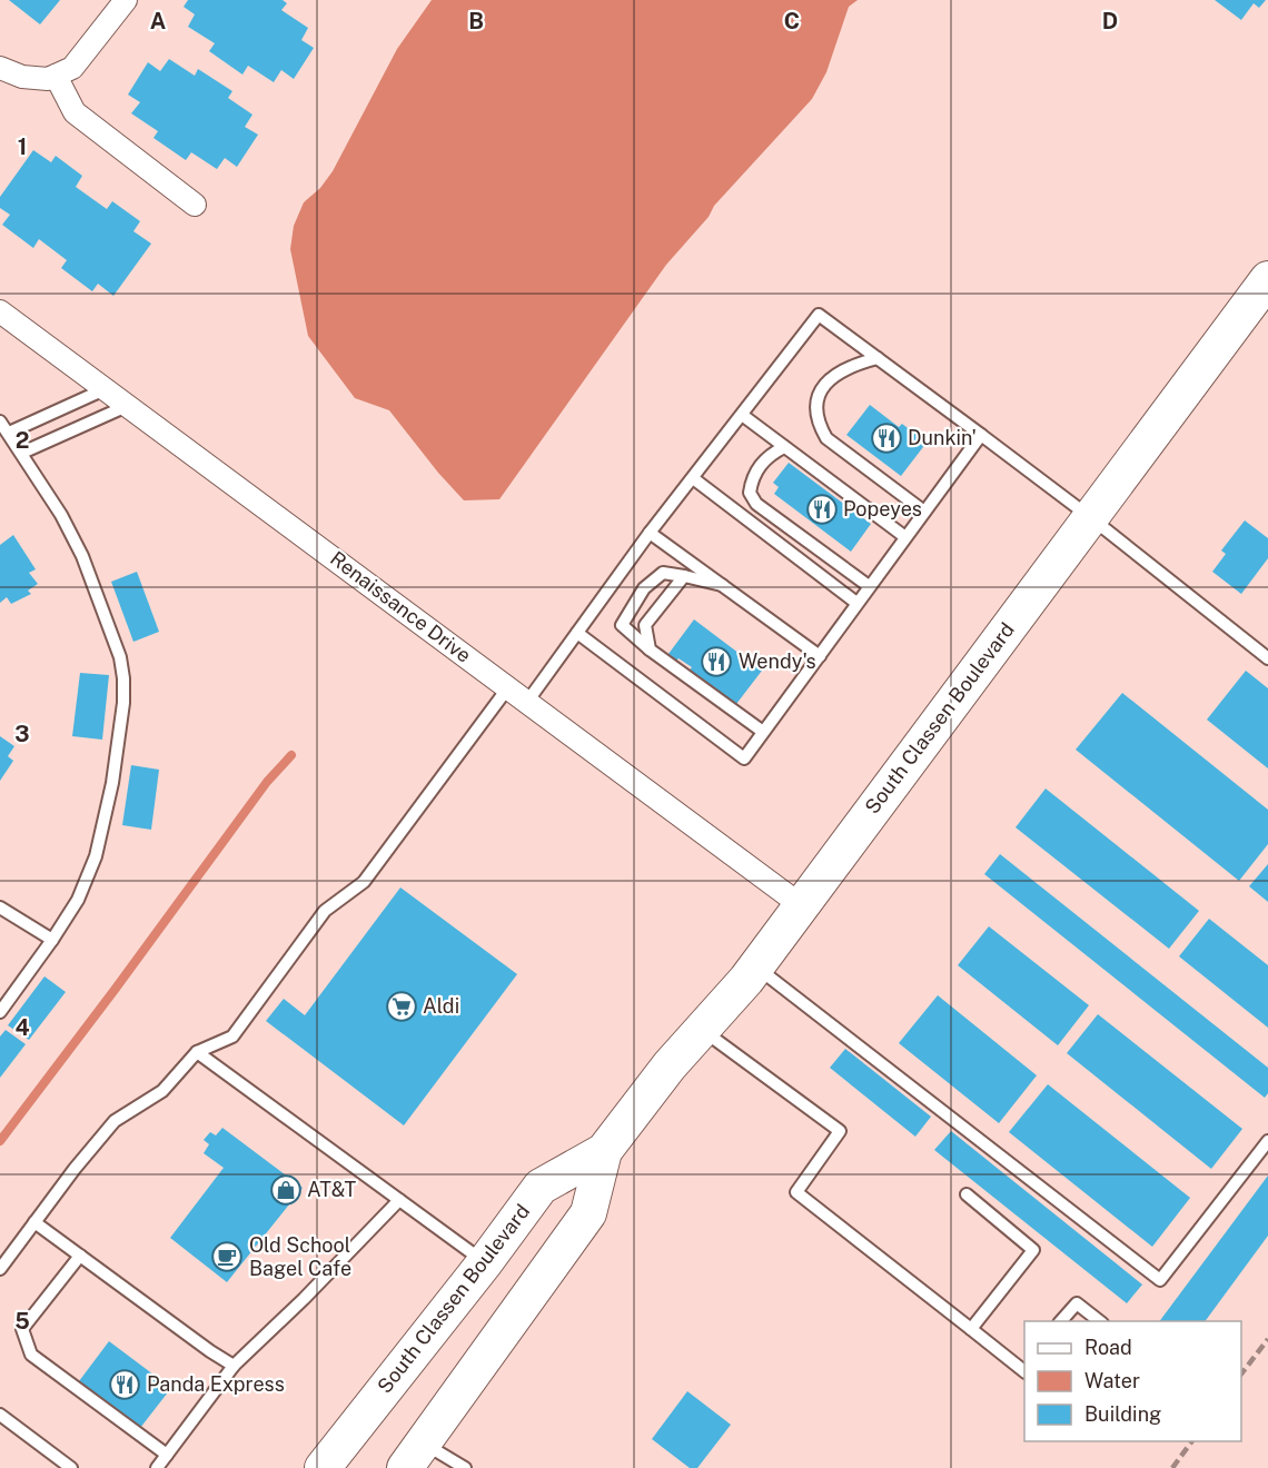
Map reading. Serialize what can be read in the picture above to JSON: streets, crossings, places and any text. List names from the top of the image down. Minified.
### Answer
{"streets":{"main road":["South Classen Boulevard"],"street":["Renaissance Drive"]},"crossings":[["Renaissance Drive","South Classen Boulevard"]],"places":{"restaurant":["Dunkin'","Popeyes","Wendy's","Panda Express"],"supermarket":["Aldi"],"shop":["AT&T"],"cafe":["Old School Bagel Cafe"]},"legend":["Road","Water","Building"],"grid":{"columns":["A","B","C","D"],"rows":["1","2","3","4","5"]}}
